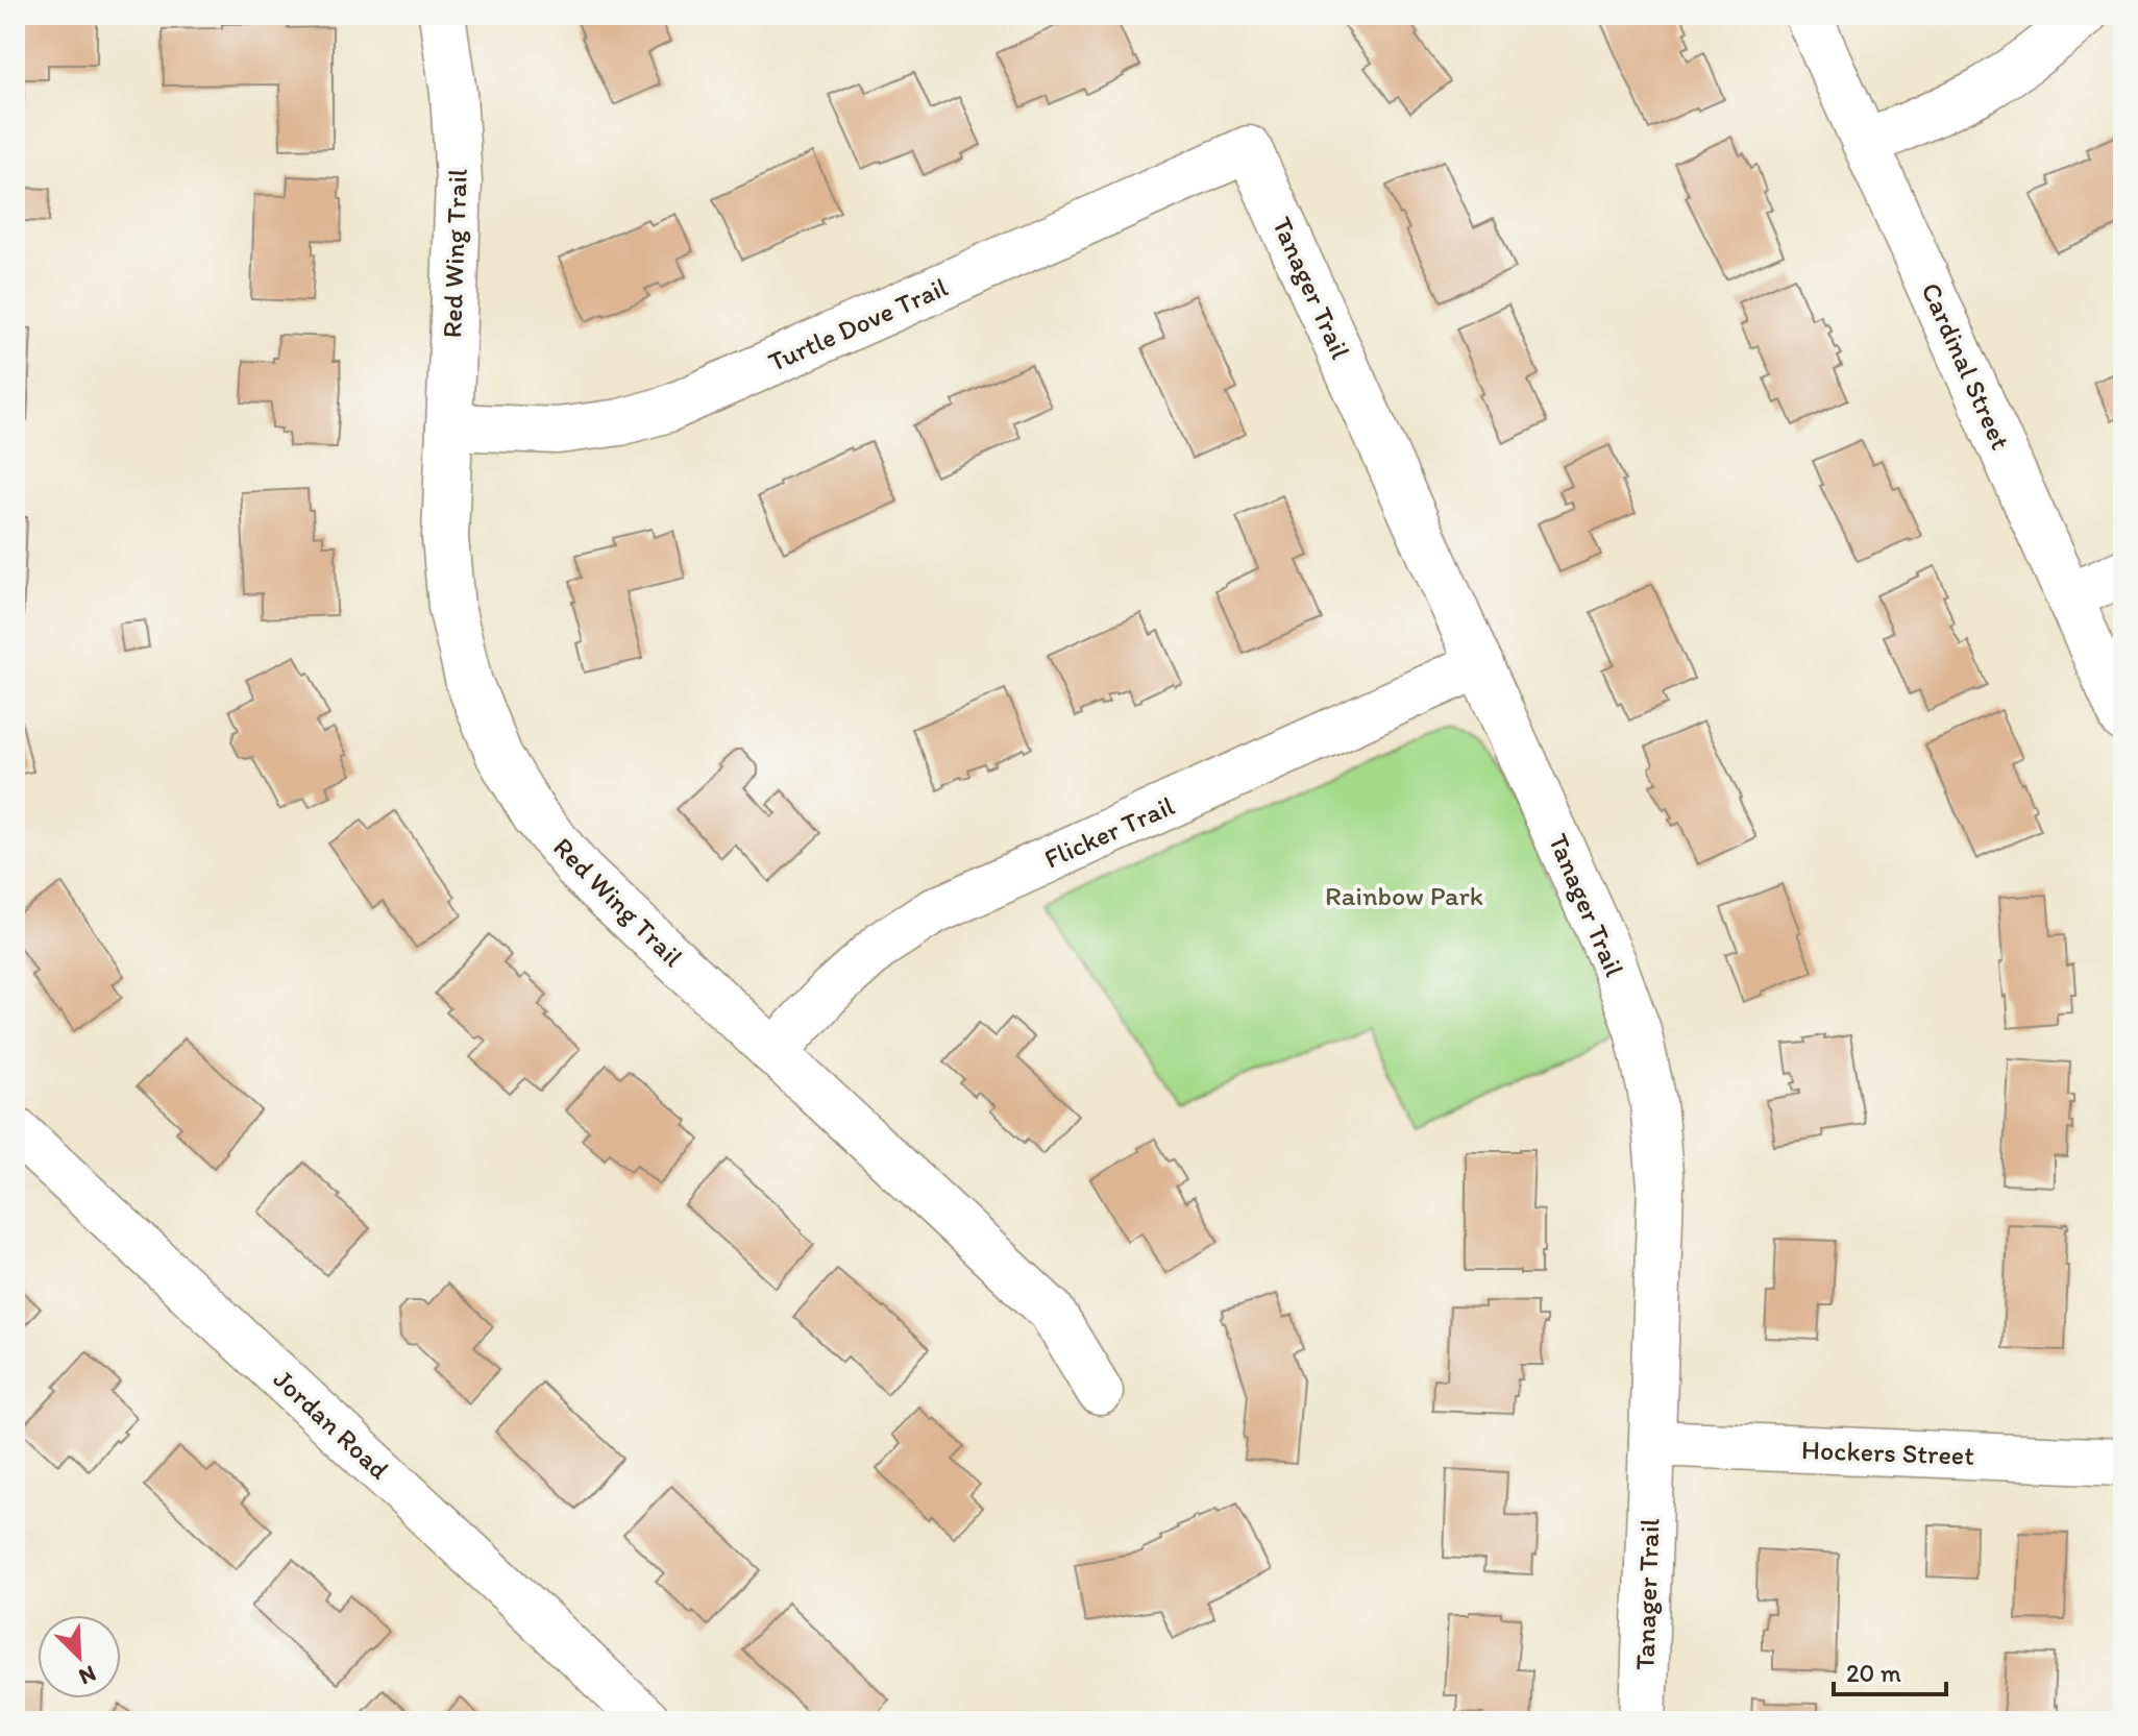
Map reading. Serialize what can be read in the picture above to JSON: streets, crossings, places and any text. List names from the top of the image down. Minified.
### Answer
{"streets":{"street":["Red Wing Trail","Tanager Trail","Turtle Dove Trail","Cardinal Street","Flicker Trail","Jordan Road","Hockers Street"]},"crossings":[["Red Wing Trail","Turtle Dove Trail"],["Red Wing Trail","Flicker Trail"],["Tanager Trail","Turtle Dove Trail"],["Tanager Trail","Flicker Trail"],["Tanager Trail","Hockers Street"]],"parks":["Rainbow Park"],"scale_bar":"20 m","north":"bottom right"}
